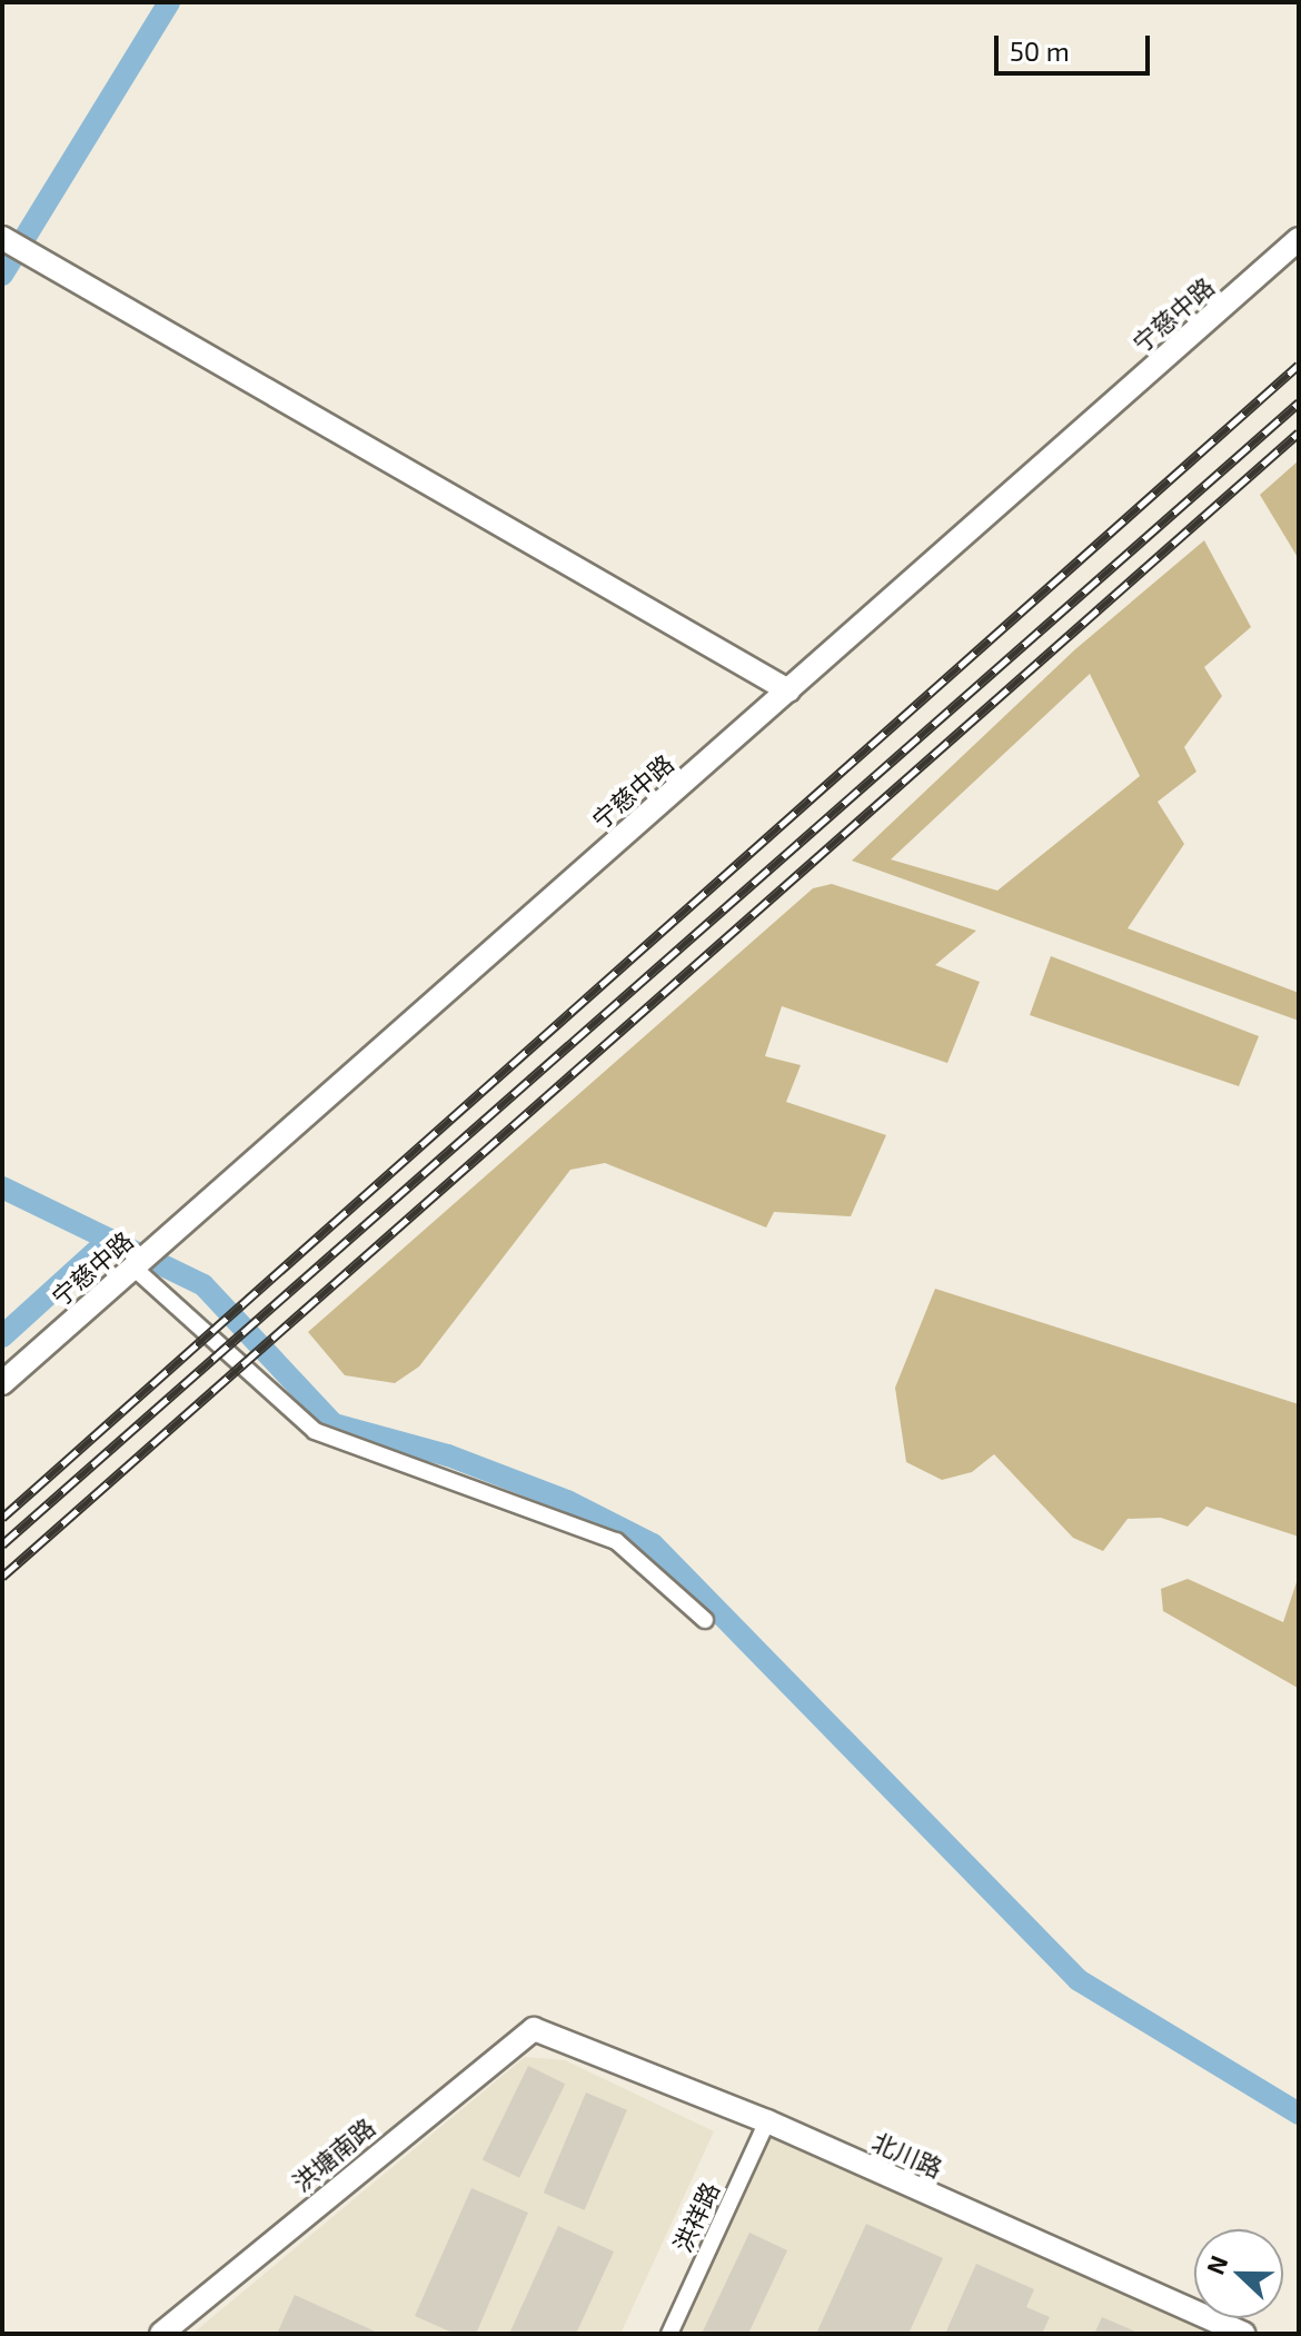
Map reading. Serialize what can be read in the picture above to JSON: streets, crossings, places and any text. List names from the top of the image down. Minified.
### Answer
{"streets":{"main road":["宁慈中路","洪塘南路","北川路"],"street":["洪祥路"]},"crossings":[["洪塘南路","北川路"],["北川路","洪祥路"]],"scale_bar":"50 m","north":"left"}
